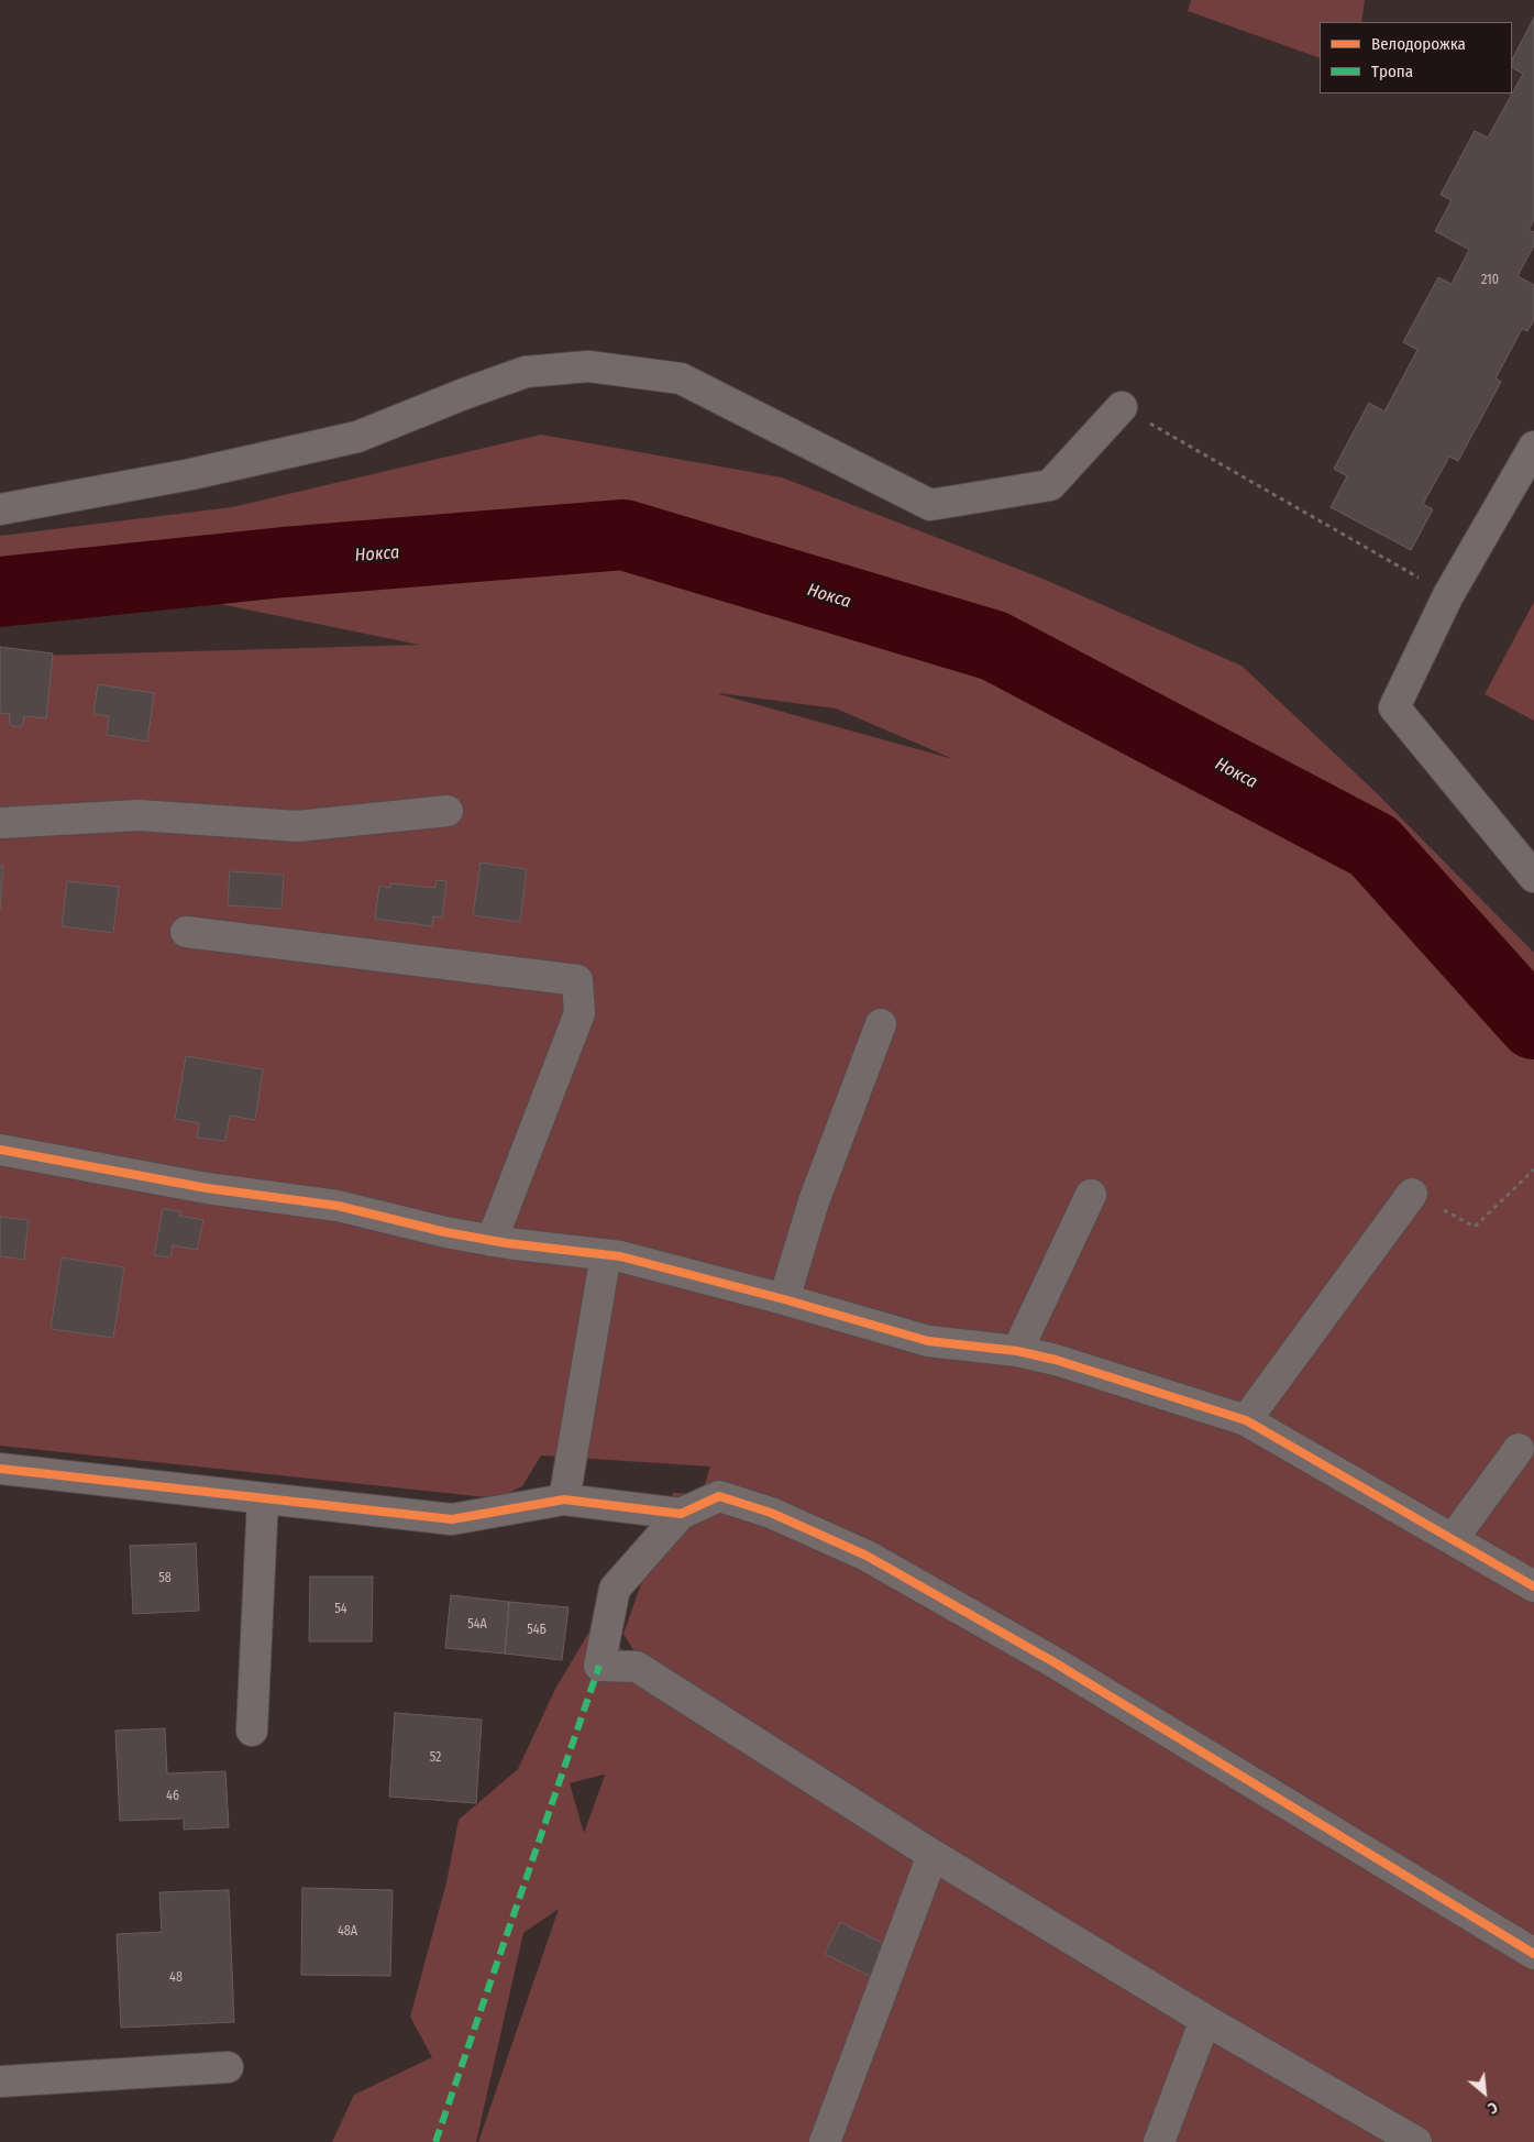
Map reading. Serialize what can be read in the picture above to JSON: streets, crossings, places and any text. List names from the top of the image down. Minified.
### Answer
{"water":["Нокса"],"house_numbers":["210","58","54","54А","54Б","52","46","48А","48"],"legend":["Велодорожка","Тропа"],"north":"bottom right"}
